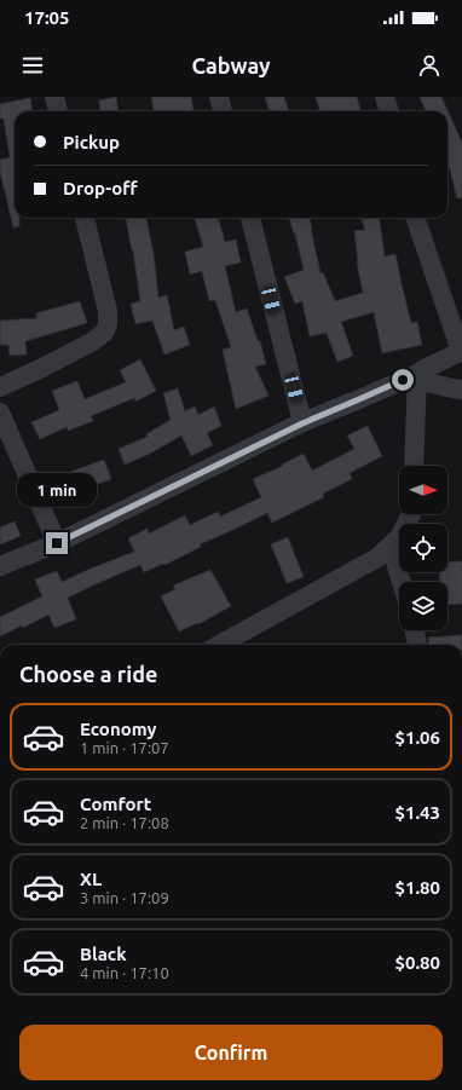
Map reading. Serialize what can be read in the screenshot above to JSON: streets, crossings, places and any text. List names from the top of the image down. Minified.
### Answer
{"north":"right","page":{"status":"17:05","header":"Cabway","banner":["Pickup","Drop-off"],"bubble":"1 min","heading":"Choose a ride","list":[{"name":"Economy","note":"1 min · 17:07","value":"$1.06"},{"name":"Comfort","note":"2 min · 17:08","value":"$1.43"},{"name":"XL","note":"3 min · 17:09","value":"$1.80"},{"name":"Black","note":"4 min · 17:10","value":"$0.80"}],"buttons":"Confirm"}}
